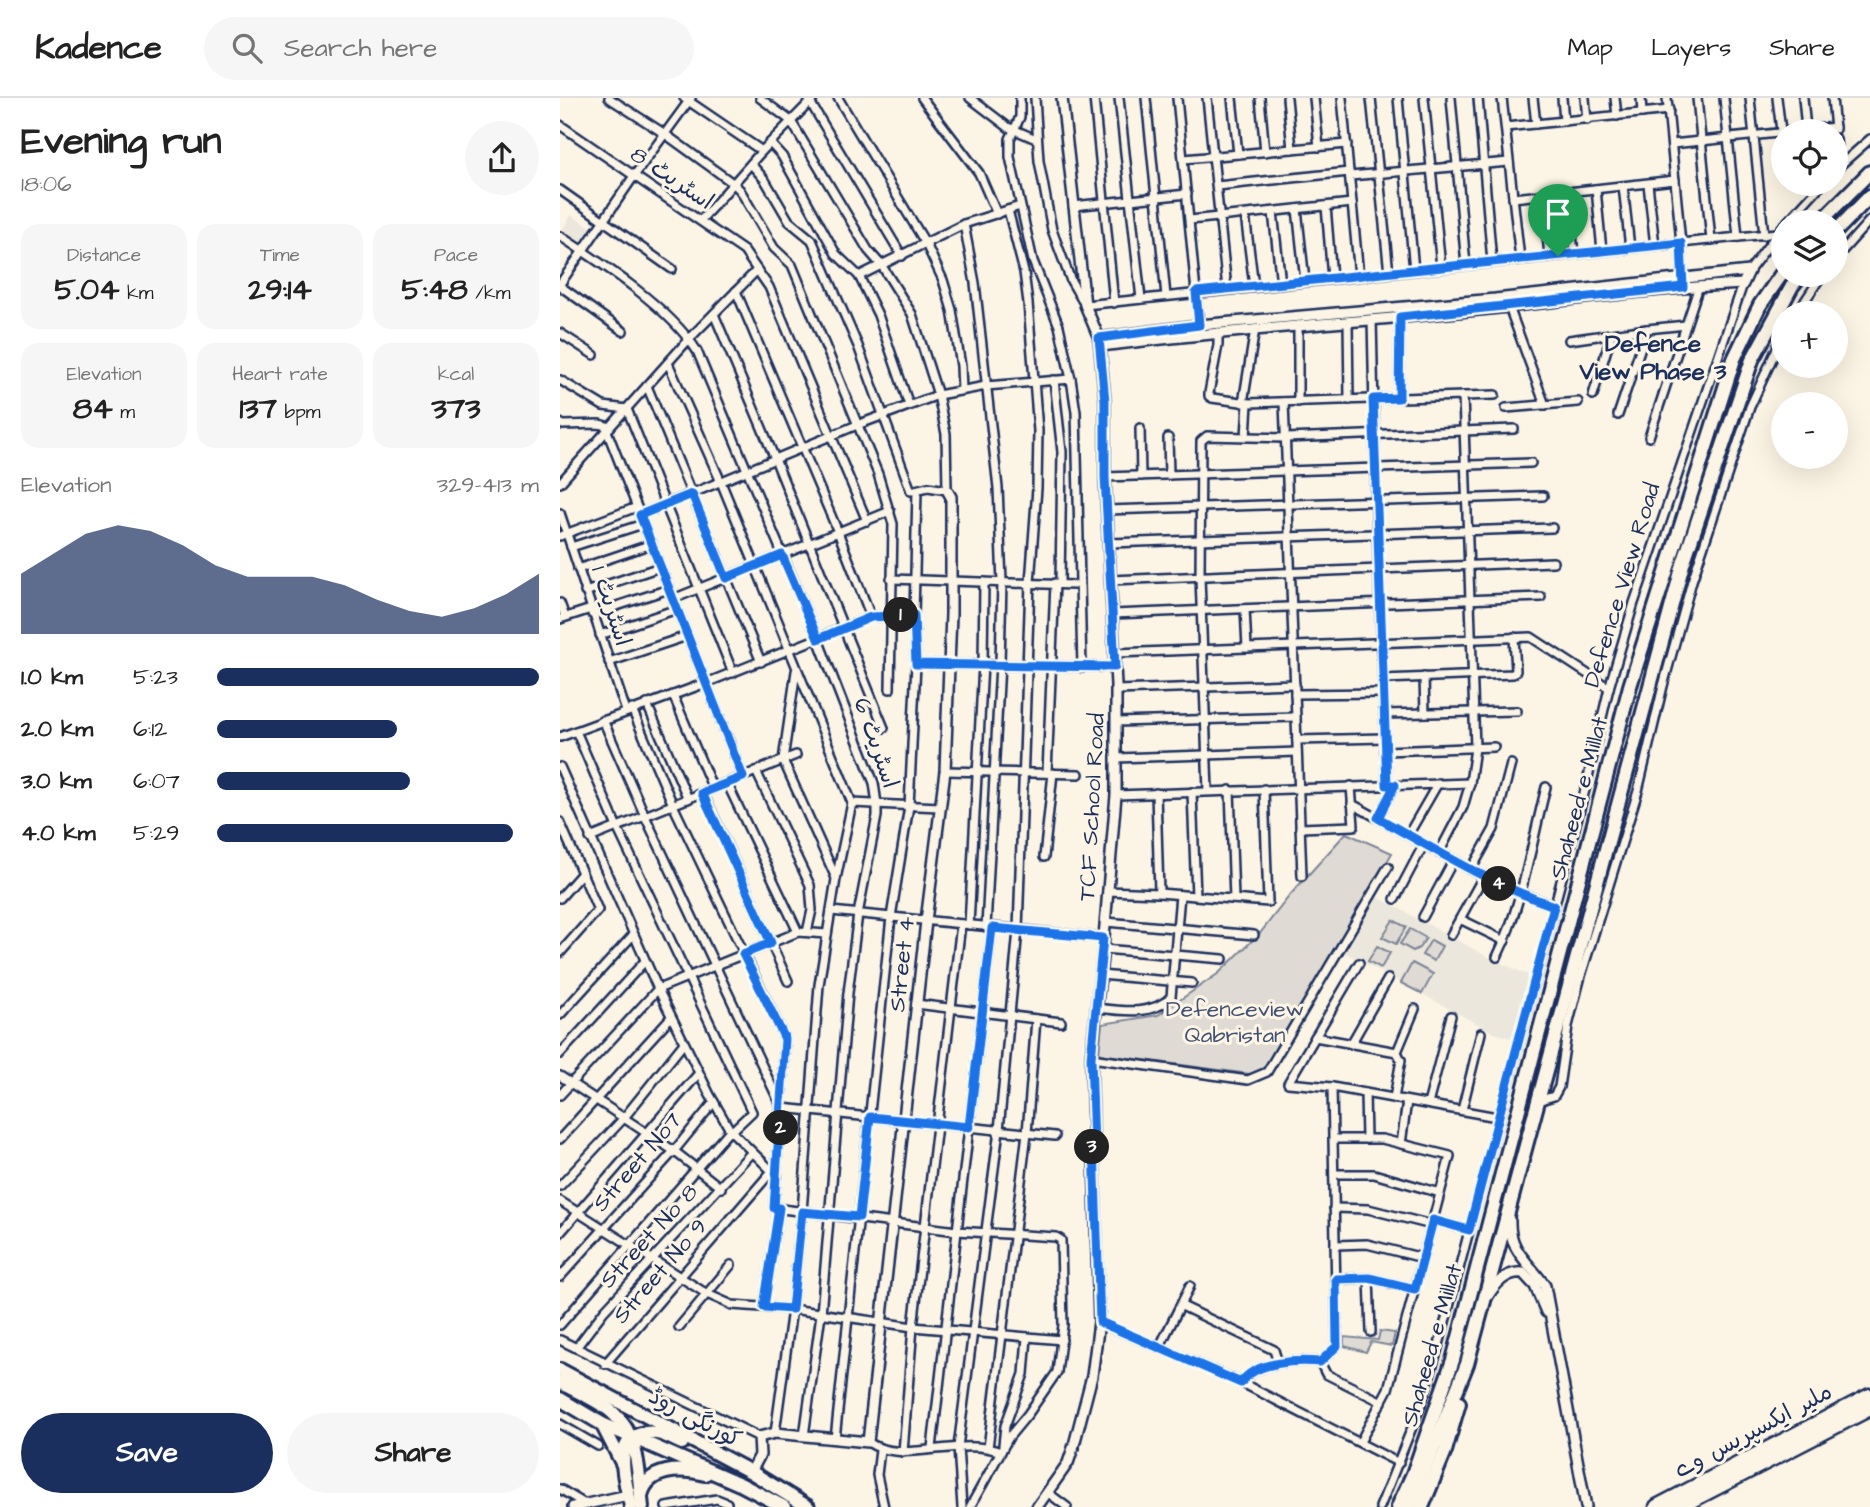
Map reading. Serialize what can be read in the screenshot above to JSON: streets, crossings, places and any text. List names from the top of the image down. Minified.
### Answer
{"streets":{"highway":["ملیر ایکسپریس وے"],"main road":["Shaheed e Millat","کورنگی روڈ"],"street":["اسٹریٹ 8","Defence View Road","اسٹریٹ 1","اسٹریٹ 6","TCF School Road","Street 4","Street No7","Street No 8","Street No 9"]},"crossings":[["اسٹریٹ 1","Street No 9"]],"districts":["Defence View Phase 3"],"parks":["Defenceview Qabristan"],"page":{"header":"Kadence","search":"Search here","nav":["Map","Layers","Share"],"heading":["Evening run","18:06"],"map_buttons":["+","−"],"stats":[["Distance","5.04 km"],["Time","29:14"],["Pace","5:48 /km"],["Elevation","84 m"],["Heart rate","137 bpm"],["kcal","373"]],"chart":["Elevation","329–413 m"],"pins":["1","4","2","3"],"list":[{"name":"1.0 km","note":"5:23"},{"name":"2.0 km","note":"6:12"},{"name":"3.0 km","note":"6:07"},{"name":"4.0 km","note":"5:29"}],"buttons":["Save","Share"]}}
